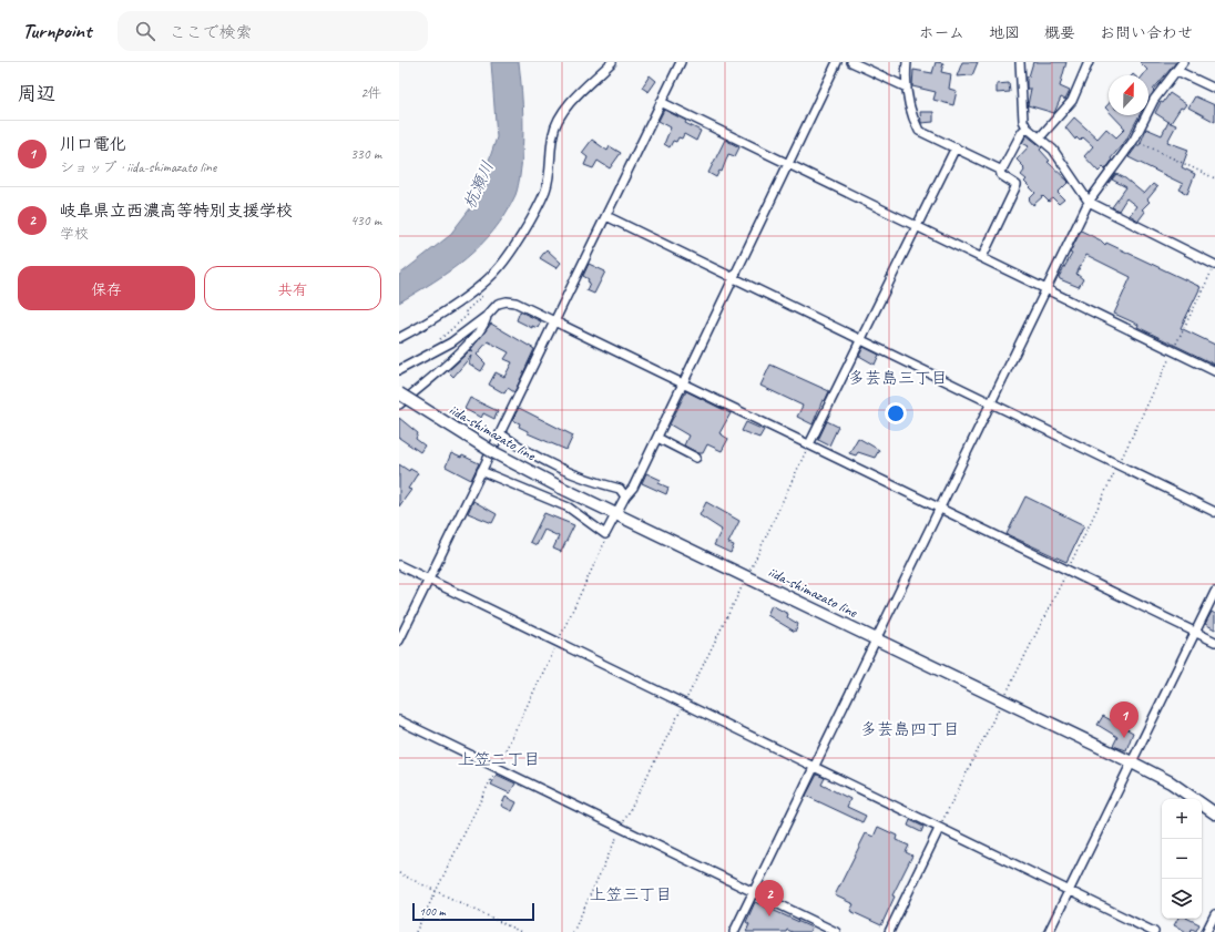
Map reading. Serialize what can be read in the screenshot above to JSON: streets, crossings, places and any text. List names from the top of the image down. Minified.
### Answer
{"streets":{"main road":["iida-shimazato line"]},"districts":["多芸島三丁目","多芸島四丁目","上笠二丁目","上笠三丁目"],"water":["杭瀬川"],"scale_bar":"100 m","north":"top","page":{"header":"Turnpoint","search":"ここで検索","nav":["ホーム","地図","概要","お問い合わせ"],"heading":["周辺","2件"],"list":[{"mark":"1","name":"川口電化","note":"ショップ · iida-shimazato line","value":"330 m"},{"mark":"2","name":"岐阜県立西濃高等特別支援学校","note":"学校","value":"430 m"}],"buttons":["保存","共有"],"pins":["1","2"],"map_buttons":["+","−"],"scale":"100 m"}}
